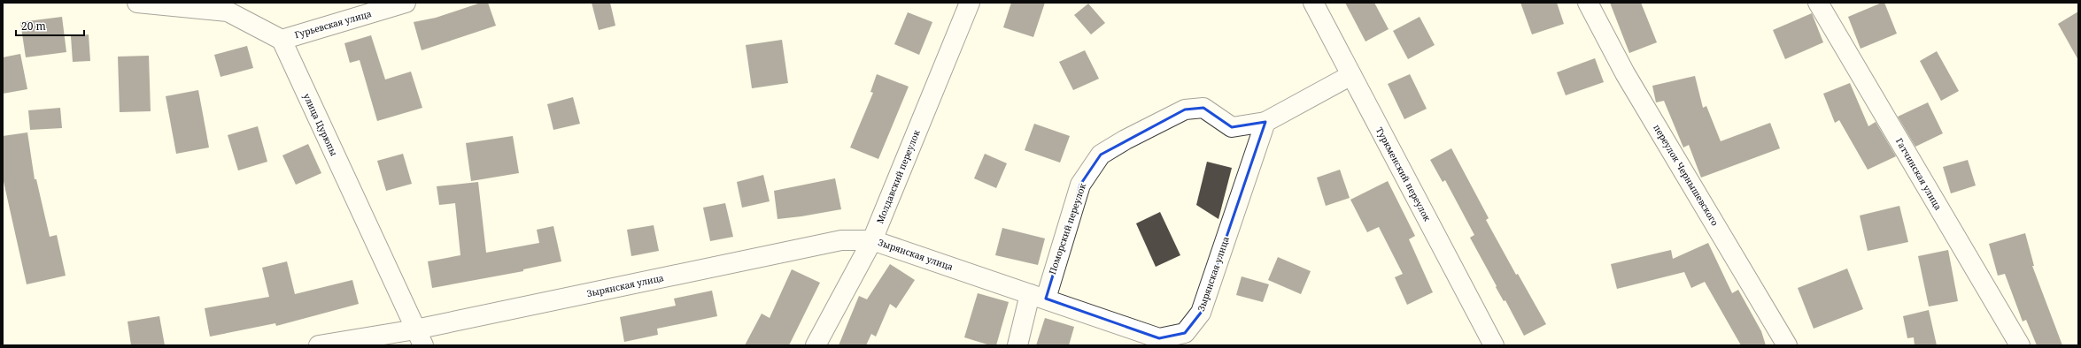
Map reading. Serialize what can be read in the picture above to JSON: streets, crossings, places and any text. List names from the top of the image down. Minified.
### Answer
{"streets":{"street":["Гурьевская улица","улица Цурюпы","Туркменский переулок","Гатчинская улица","переулок Чернышевского","Молдавский переулок","Поморский переулок","Зырянская улица"]},"crossings":[["Гурьевская улица","улица Цурюпы"],["улица Цурюпы","Зырянская улица"],["Молдавский переулок","Зырянская улица"],["Поморский переулок","Зырянская улица"]],"scale_bar":"20 m"}
